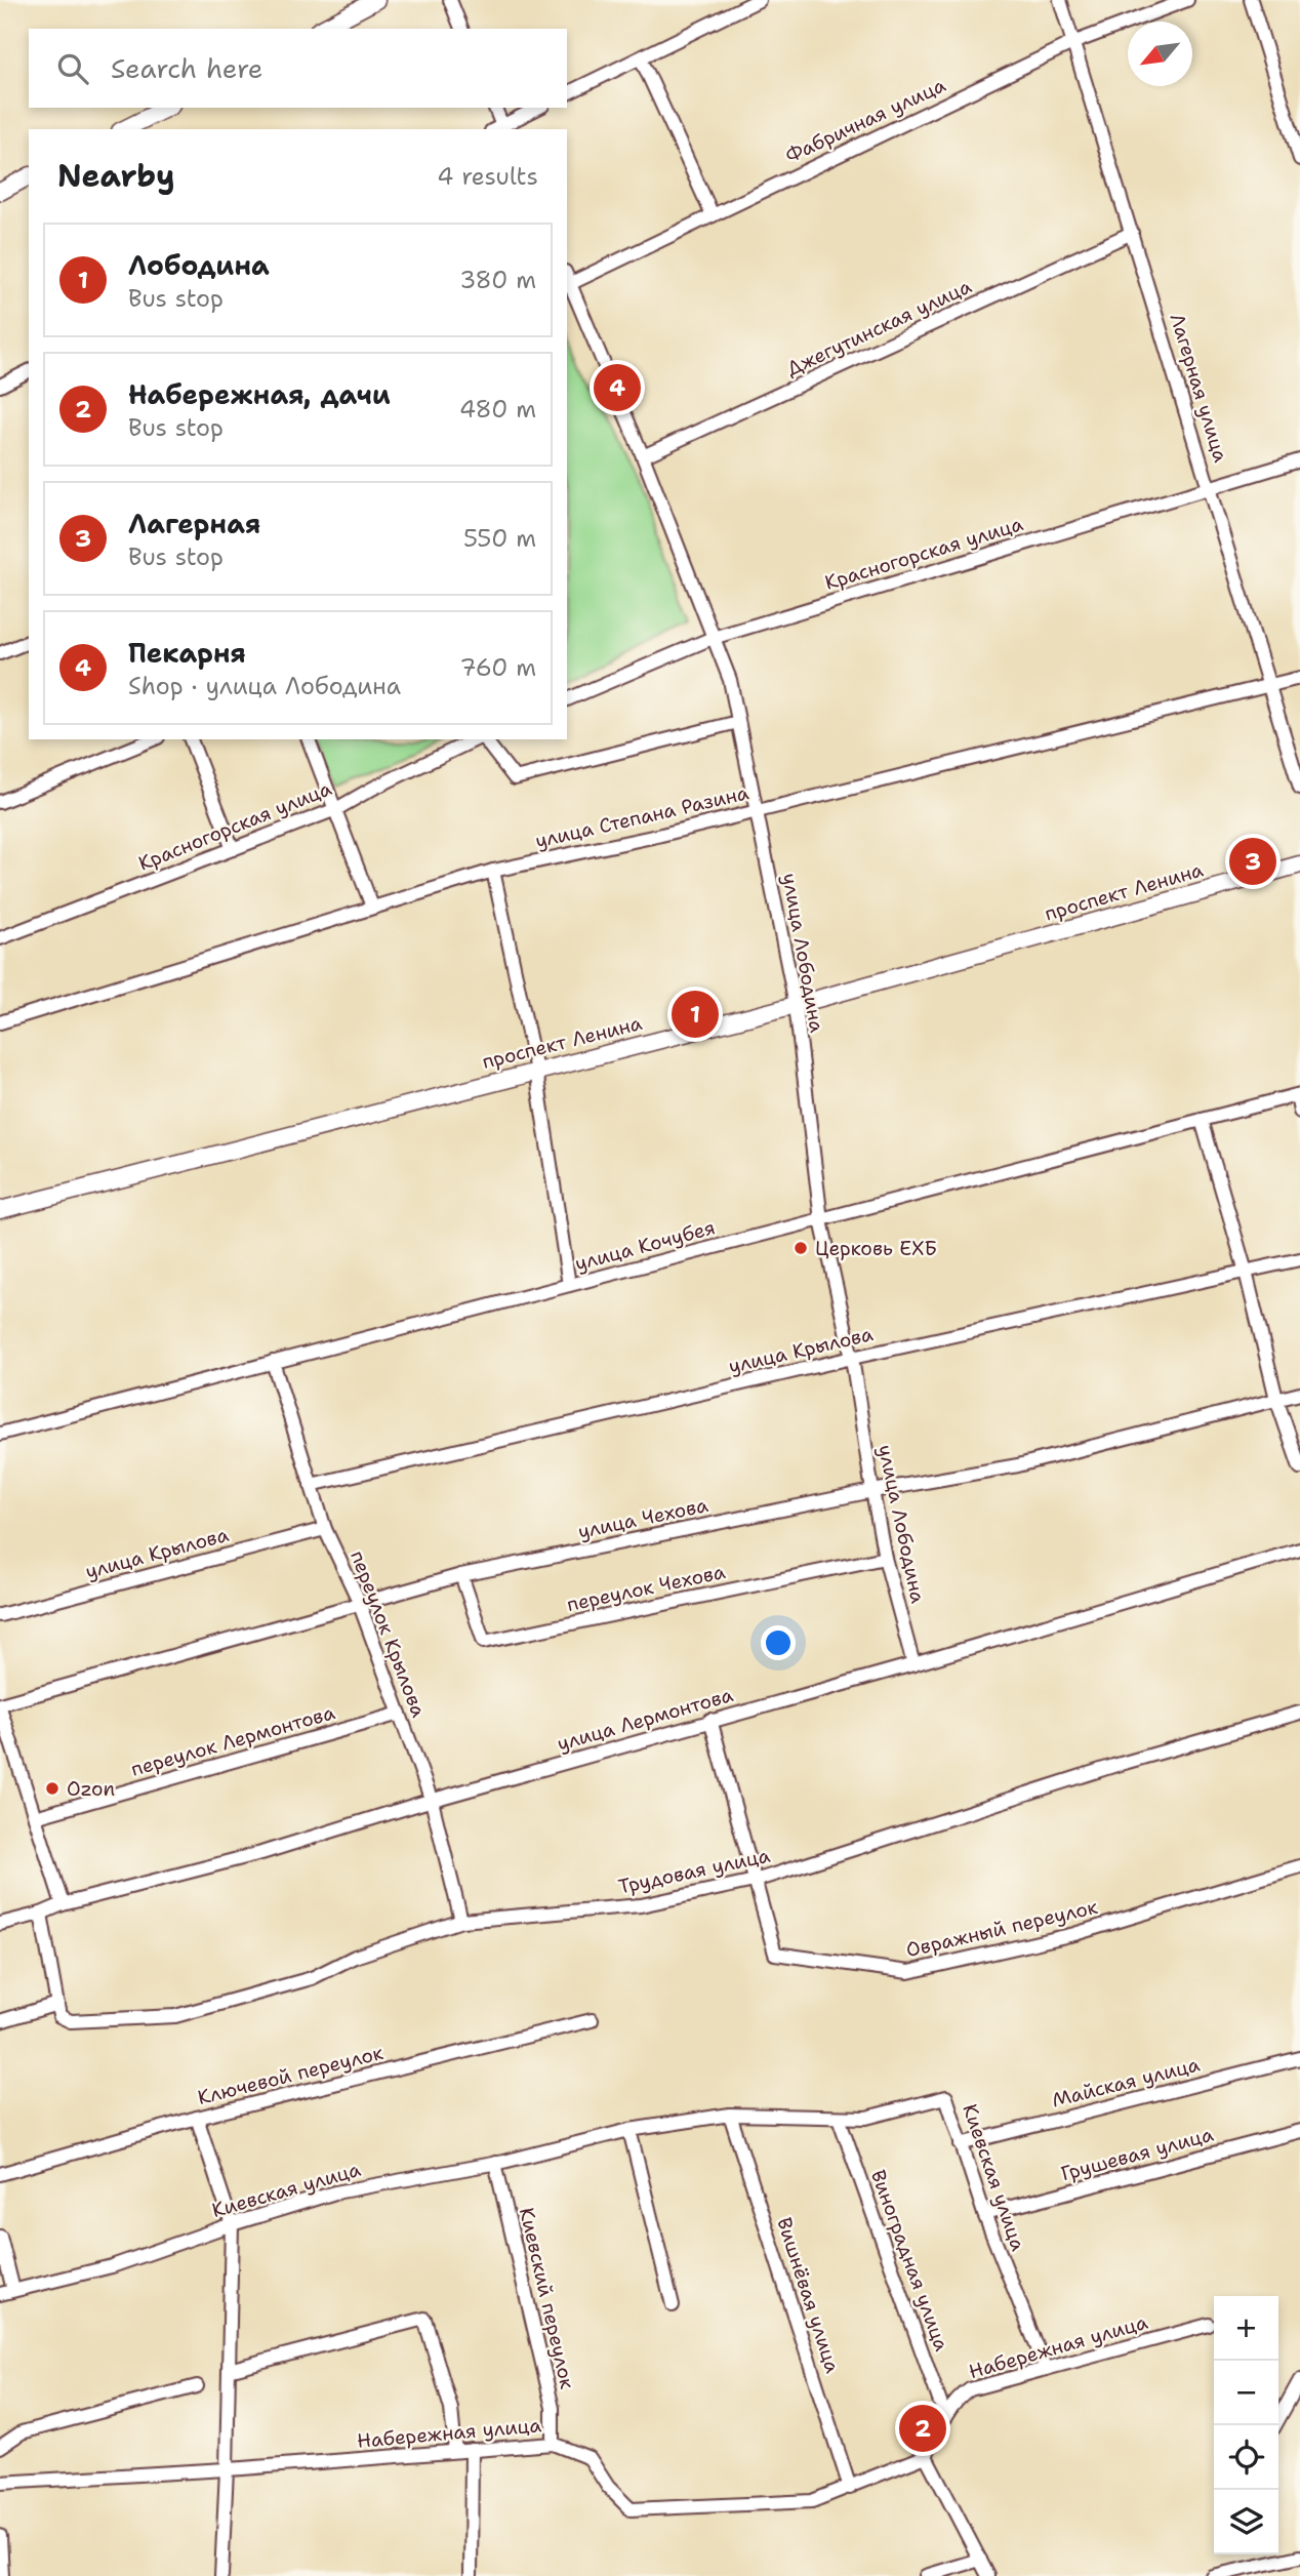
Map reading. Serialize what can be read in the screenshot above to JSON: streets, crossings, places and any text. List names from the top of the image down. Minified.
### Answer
{"streets":{"main road":["проспект Ленина"],"street":["Фабричная улица","Джегутинская улица","Лагерная улица","Красногорская улица","улица Степана Разина","улица Лободина","улица Кочубея","улица Крылова","улица Чехова","переулок Чехова","переулок Крылова","улица Лермонтова","переулок Лермонтова","Трудовая улица","Овражный переулок","Ключевой переулок","Майская улица","Грушевая улица","Киевская улица","Виноградная улица","Вишнёвая улица","Киевский переулок","Набережная улица"]},"crossings":[["Фабричная улица","Лагерная улица"],["Фабричная улица","улица Лободина"],["Джегутинская улица","Лагерная улица"],["Джегутинская улица","улица Лободина"],["Лагерная улица","Красногорская улица"],["Лагерная улица","улица Степана Разина"],["Красногорская улица","улица Лободина"],["улица Степана Разина","улица Лободина"],["проспект Ленина","улица Лободина"],["улица Лободина","улица Кочубея"],["улица Лободина","улица Крылова"],["улица Лободина","улица Чехова"],["улица Лободина","переулок Чехова"],["улица Лободина","улица Лермонтова"],["улица Кочубея","переулок Крылова"],["улица Крылова","переулок Крылова"],["улица Чехова","переулок Чехова"],["улица Чехова","переулок Крылова"],["переулок Крылова","улица Лермонтова"],["переулок Крылова","переулок Лермонтова"],["переулок Крылова","Трудовая улица"],["улица Лермонтова","Овражный переулок"],["Трудовая улица","Овражный переулок"],["Майская улица","Киевская улица"],["Грушевая улица","Киевская улица"],["Киевская улица","Виноградная улица"],["Киевская улица","Вишнёвая улица"],["Киевская улица","Киевский переулок"],["Киевская улица","Набережная улица"],["Виноградная улица","Набережная улица"],["Вишнёвая улица","Набережная улица"],["Киевский переулок","Набережная улица"]],"places":["Церковь ЕХБ","Ozon"],"north":"bottom left","page":{"search":"Search here","heading":["Nearby","4 results"],"list":[{"mark":"1","name":"Лободина","note":"Bus stop","value":"380 m"},{"mark":"2","name":"Набережная, дачи","note":"Bus stop","value":"480 m"},{"mark":"3","name":"Лагерная","note":"Bus stop","value":"550 m"},{"mark":"4","name":"Пекарня","note":"Shop · улица Лободина","value":"760 m"}],"pins":["4","3","1","2"],"map_buttons":["+","−"]}}
